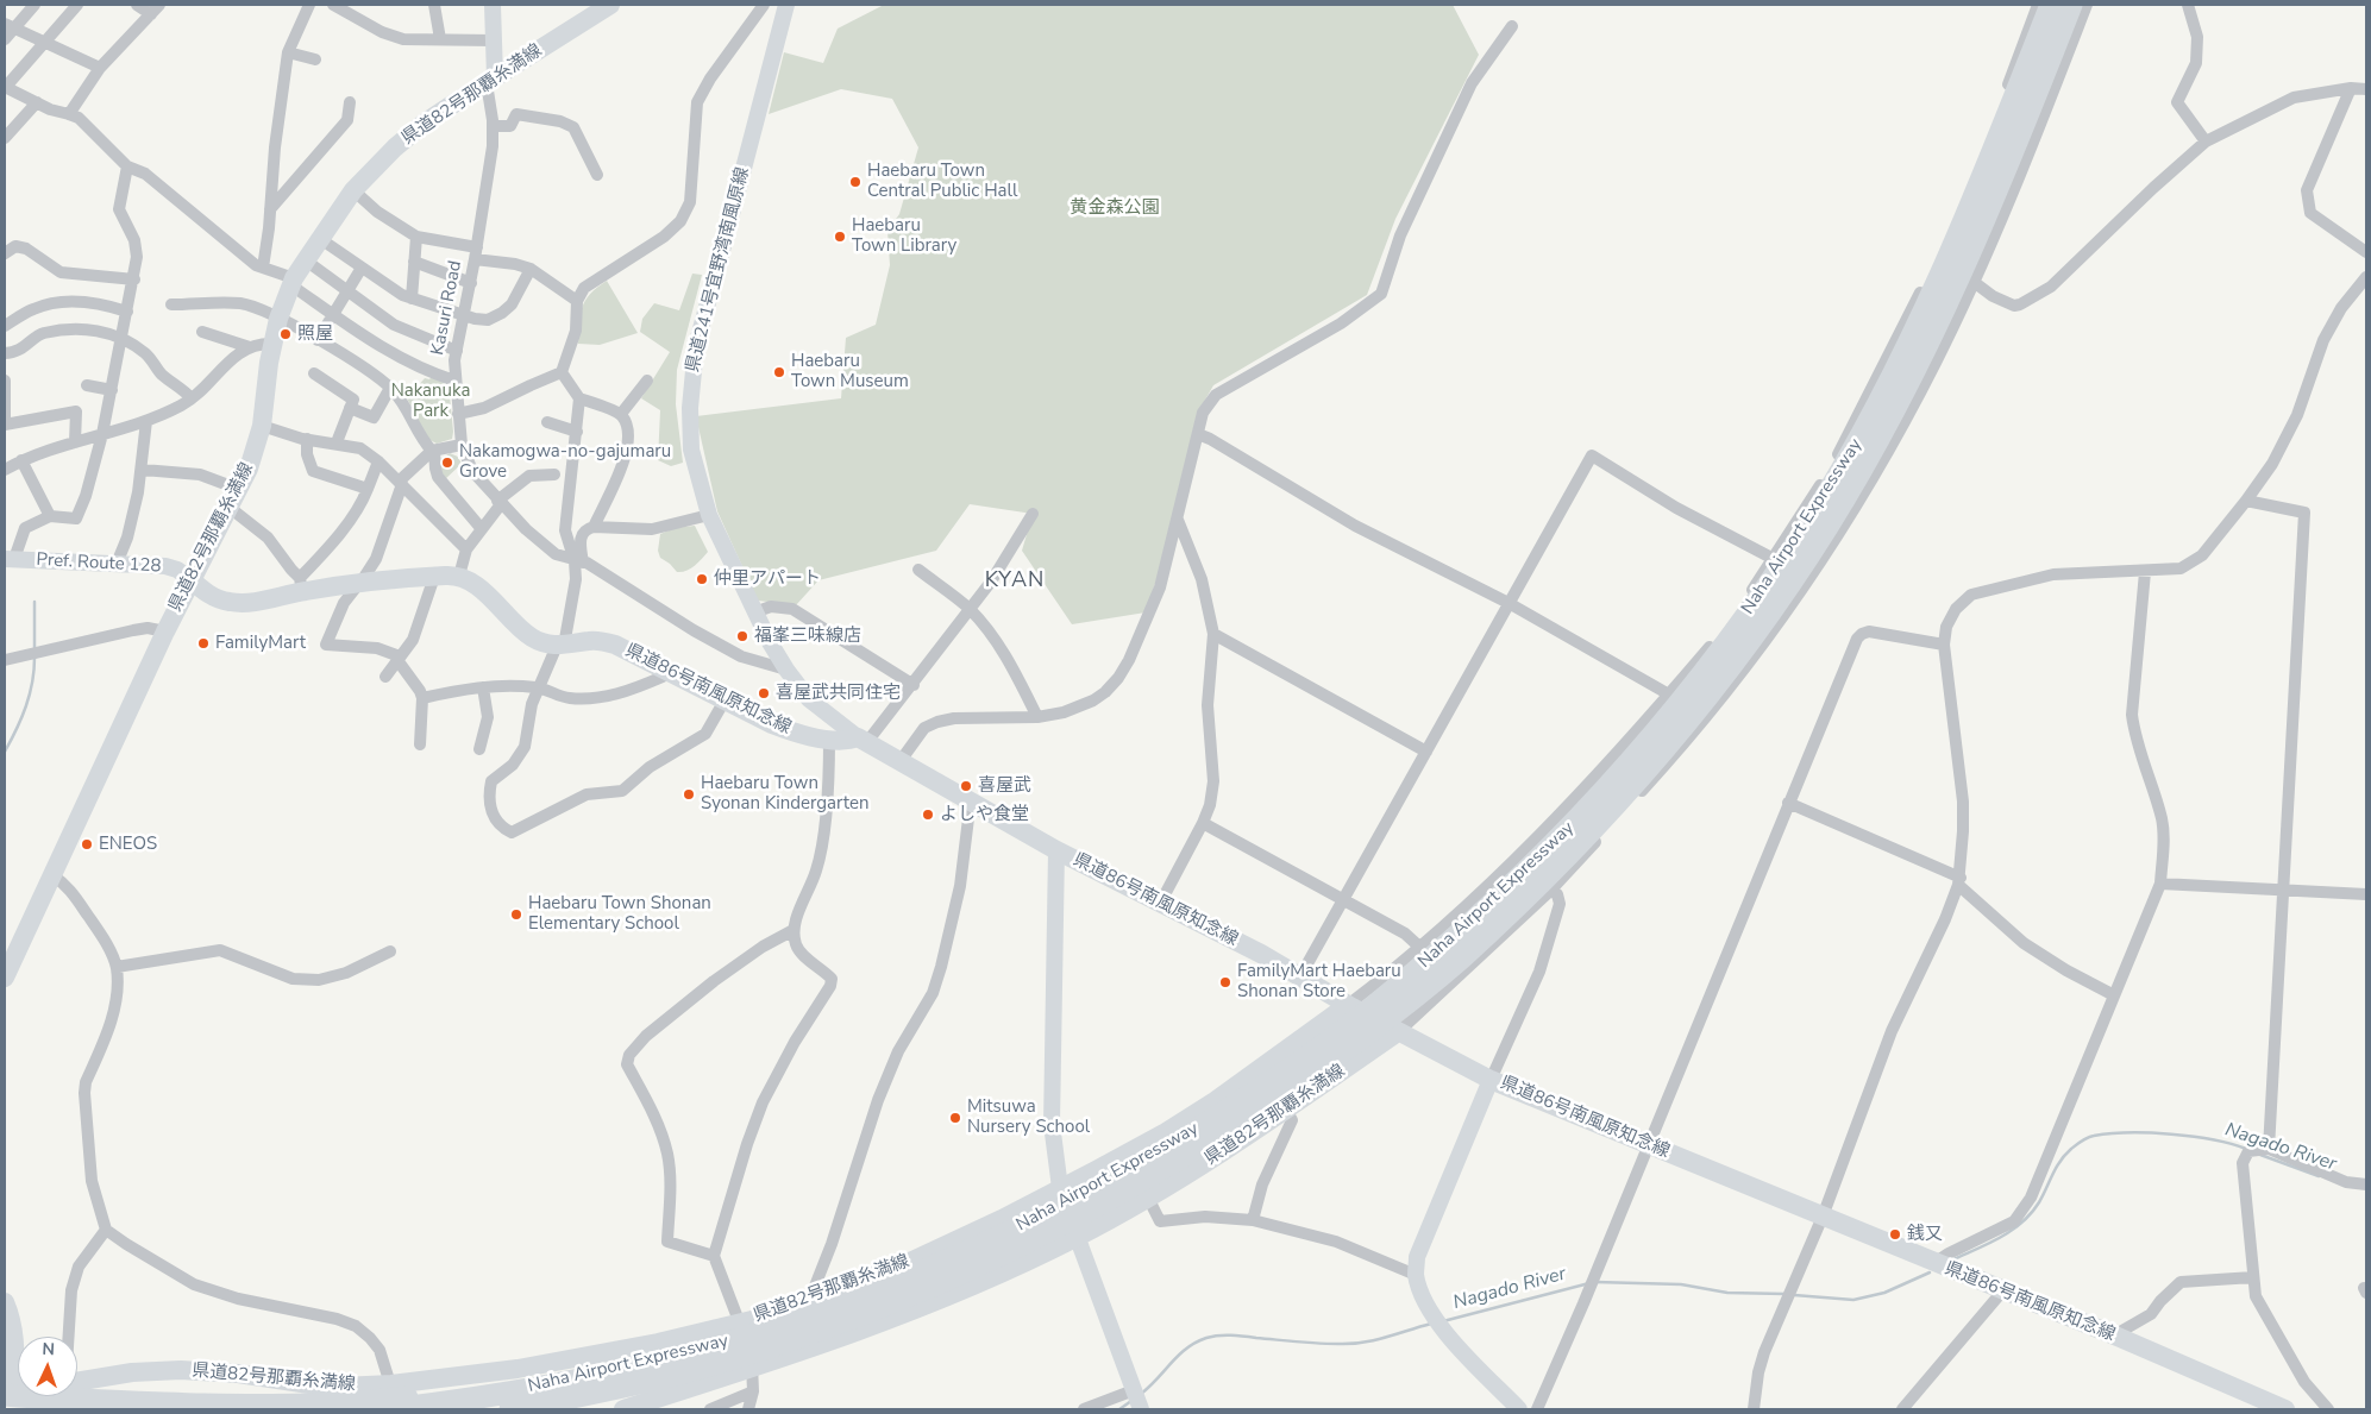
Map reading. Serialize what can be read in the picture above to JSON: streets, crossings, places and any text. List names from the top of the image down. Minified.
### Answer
{"streets":{"highway":["Naha Airport Expressway"],"main road":["県道82号那覇糸満線","県道86号南風原知念線"],"street":["県道241号宜野湾南風原線","Kasuri Road","Pref. Route 128"]},"crossings":[["県道82号那覇糸満線","Kasuri Road"],["県道82号那覇糸満線","Pref. Route 128"],["県道82号那覇糸満線","県道86号南風原知念線"],["県道241号宜野湾南風原線","Kasuri Road"],["県道241号宜野湾南風原線","県道86号南風原知念線"]],"districts":["KYAN"],"water":["Nagado River"],"parks":["黄金森公園","Nakanuka Park"],"places":["Haebaru Town Central Public Hall","Haebaru Town Library","照屋","Haebaru Town Museum","Nakamogwa-no-gajumaru Grove","仲里アパート","福峯三味線店","FamilyMart","喜屋武共同住宅","喜屋武","Haebaru Town Syonan Kindergarten","よしや食堂","ENEOS","Haebaru Town Shonan Elementary School","FamilyMart Haebaru Shonan Store","Mitsuwa Nursery School","銭又"],"north":"top"}
